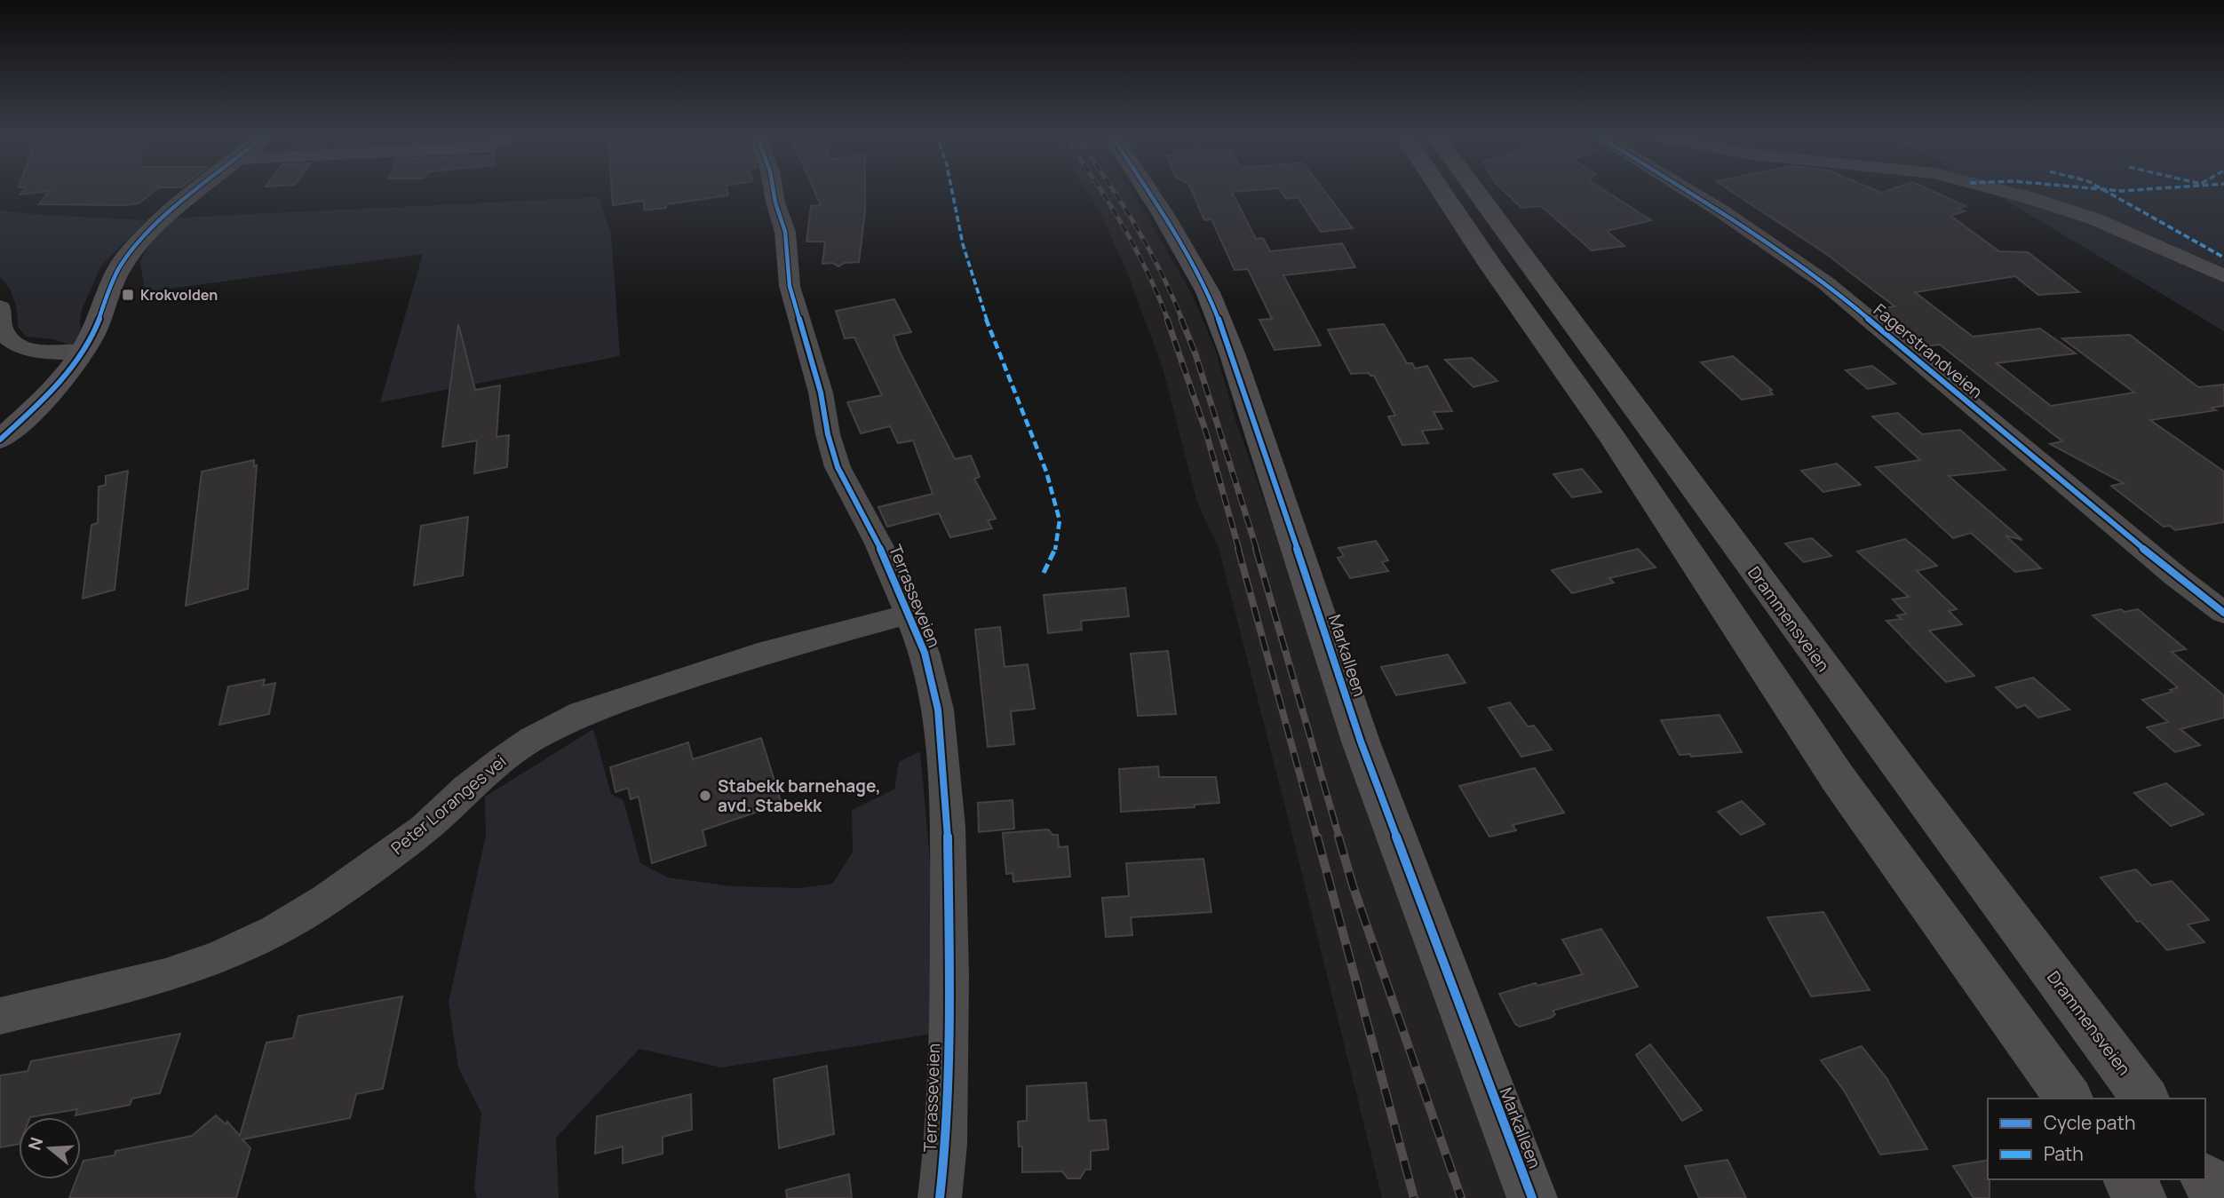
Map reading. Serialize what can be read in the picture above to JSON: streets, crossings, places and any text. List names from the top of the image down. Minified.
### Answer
{"streets":{"highway":["Drammensveien"],"main road":["Markalleen"],"street":["Fagerstrandveien","Terrasseveien","Peter Loranges vei"]},"crossings":[["Terrasseveien","Peter Loranges vei"]],"places":{"transit":["Krokvolden"],"other":["Stabekk barnehage, avd. Stabekk"]},"legend":["Cycle path","Path"],"north":"left"}
